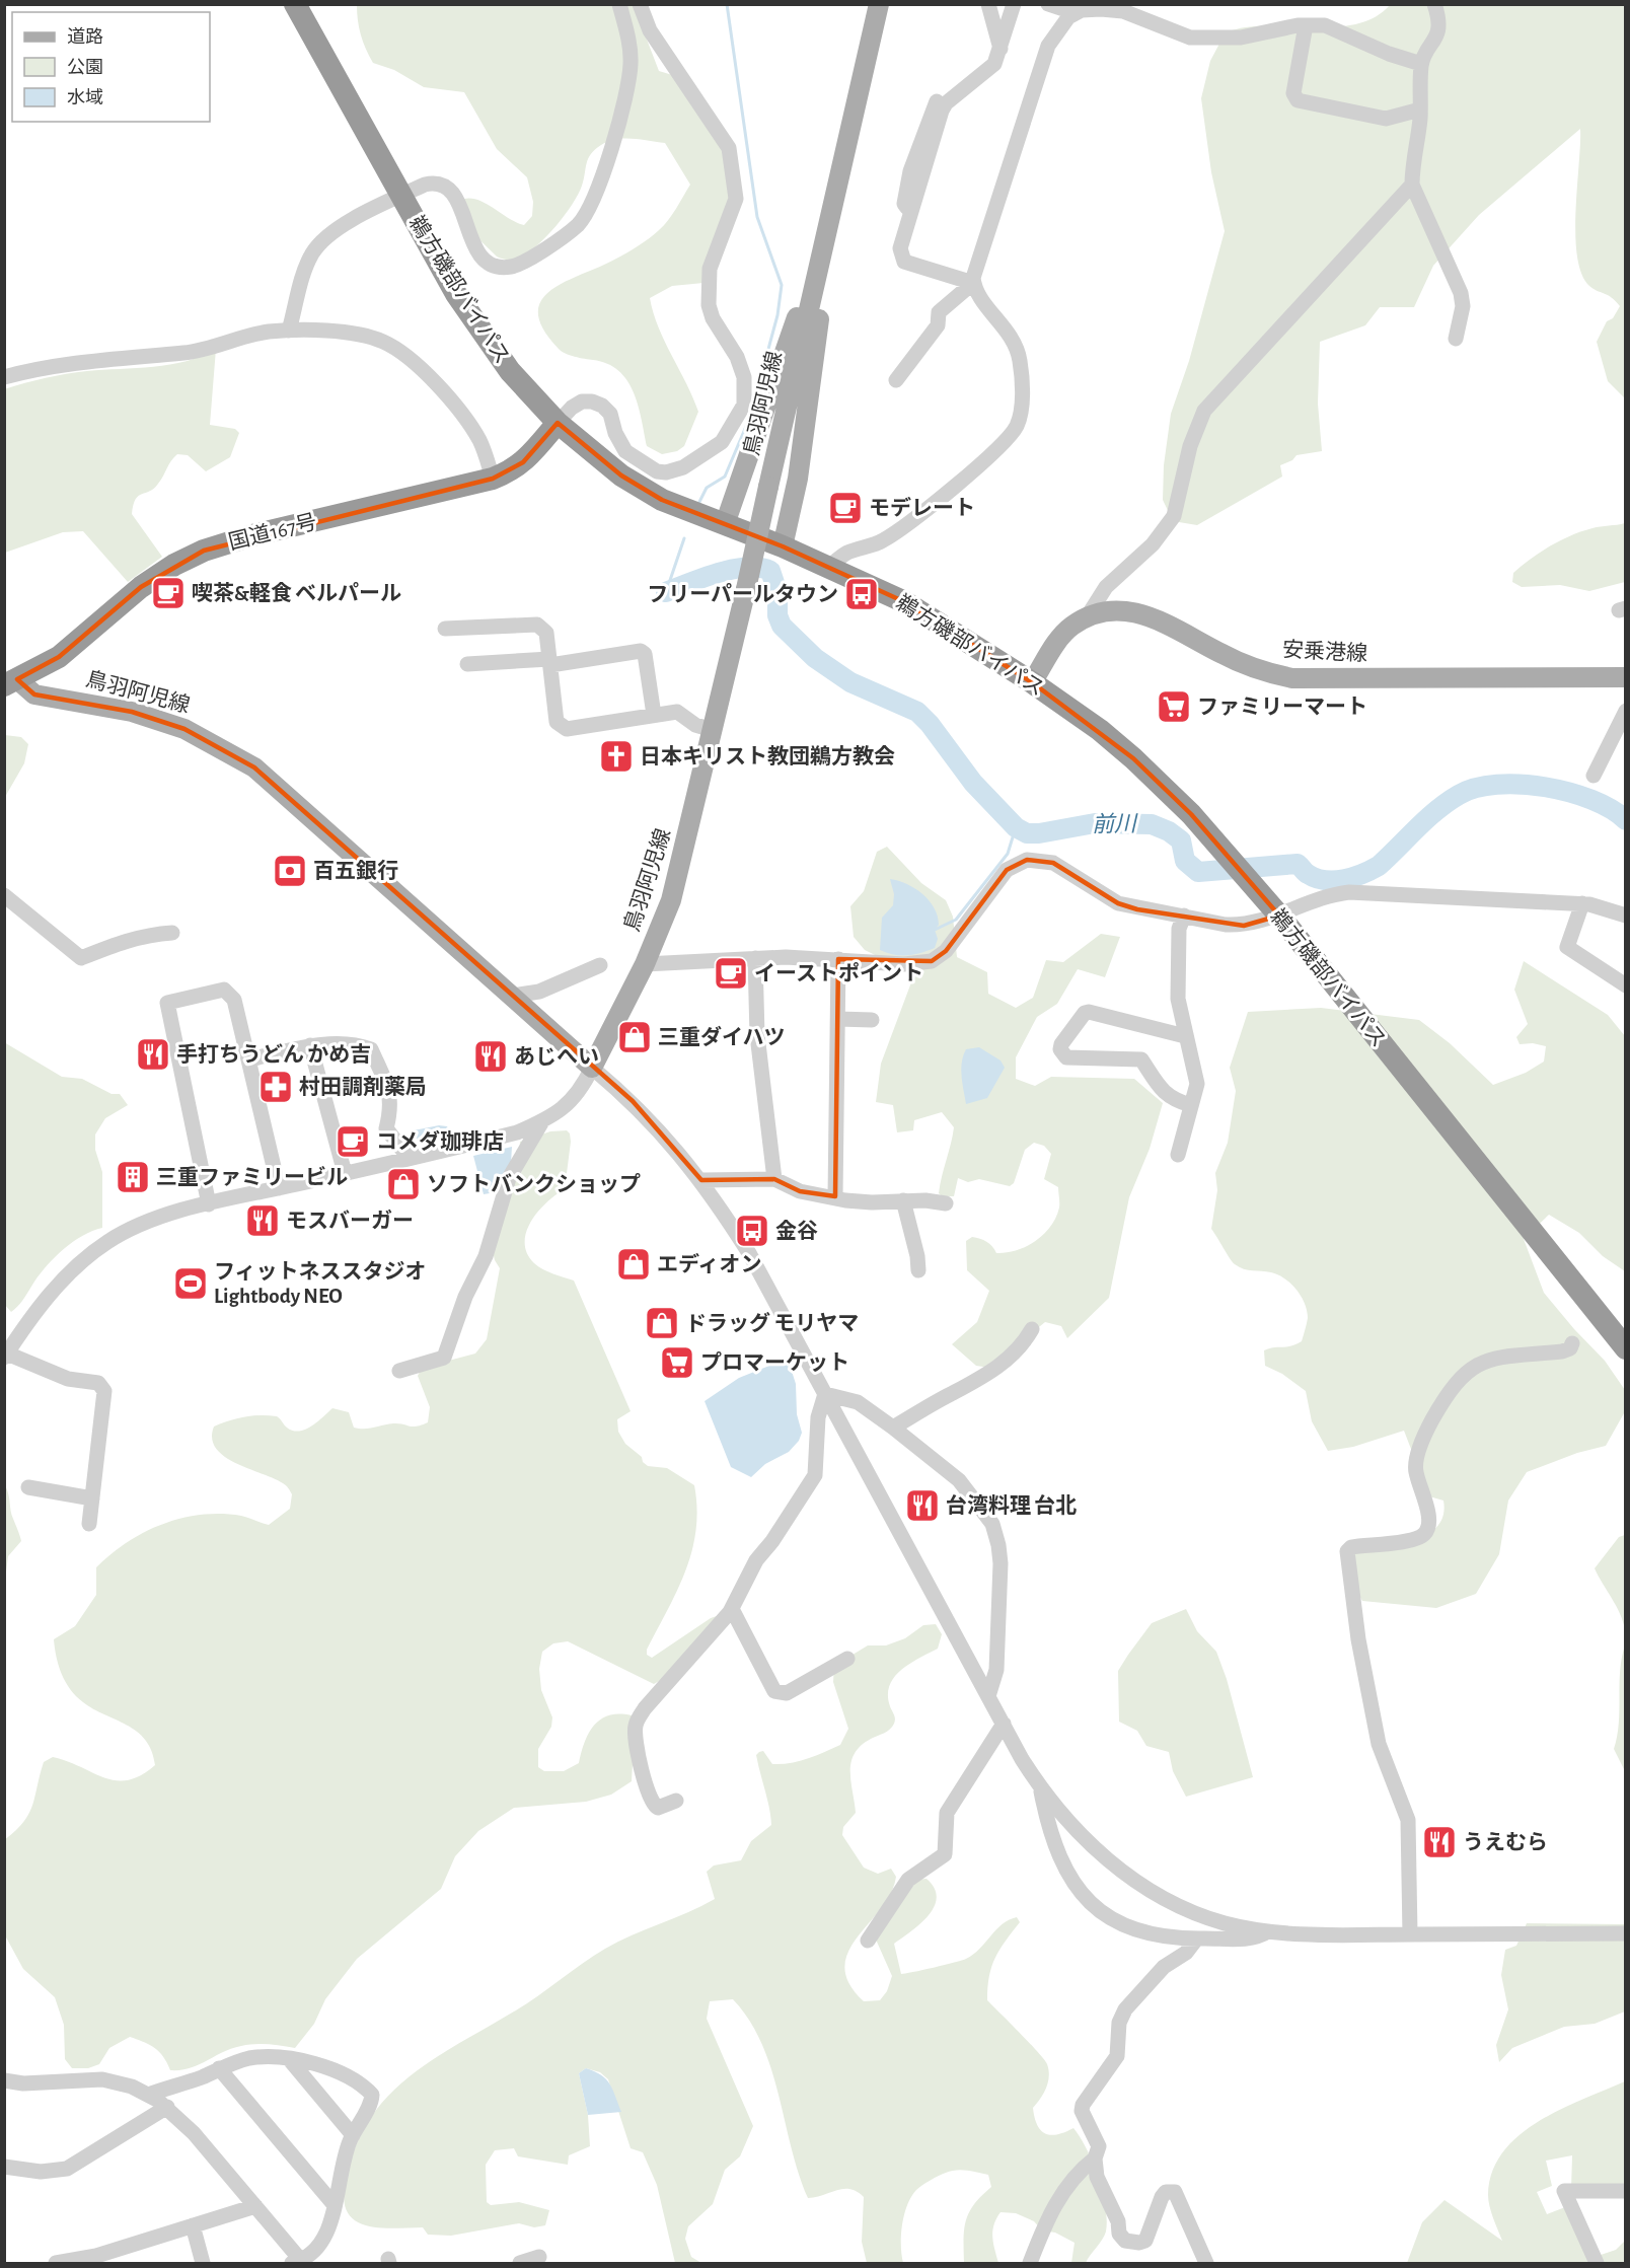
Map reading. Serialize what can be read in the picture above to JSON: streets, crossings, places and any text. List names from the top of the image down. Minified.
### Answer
{"streets":{"highway":["鵜方磯部バイパス","国道167号"],"main road":["鳥羽阿児線","安乗港線"]},"crossings":[["鵜方磯部バイパス","国道167号"],["鵜方磯部バイパス","安乗港線"],["鳥羽阿児線","国道167号"]],"water":["前川"],"places":{"cafe":["モデレート","喫茶&軽食 ベルパール","イーストポイント","コメダ珈琲店"],"bus stop":["フリーパールタウン","金谷"],"supermarket":["ファミリーマート","プロマーケット"],"church":["日本キリスト教団鵜方教会"],"bank":["百五銀行"],"shop":["三重ダイハツ","ソフトバンクショップ","エディオン","ドラッグ モリヤマ"],"restaurant":["手打ちうどん かめ吉","あじへい","モスバーガー","台湾料理 台北","うえむら"],"pharmacy":["村田調剤薬局"],"building":["三重ファミリービル"],"sports":["フィットネススタジオ Lightbody NEO"]},"legend":["道路","公園","水域"]}
